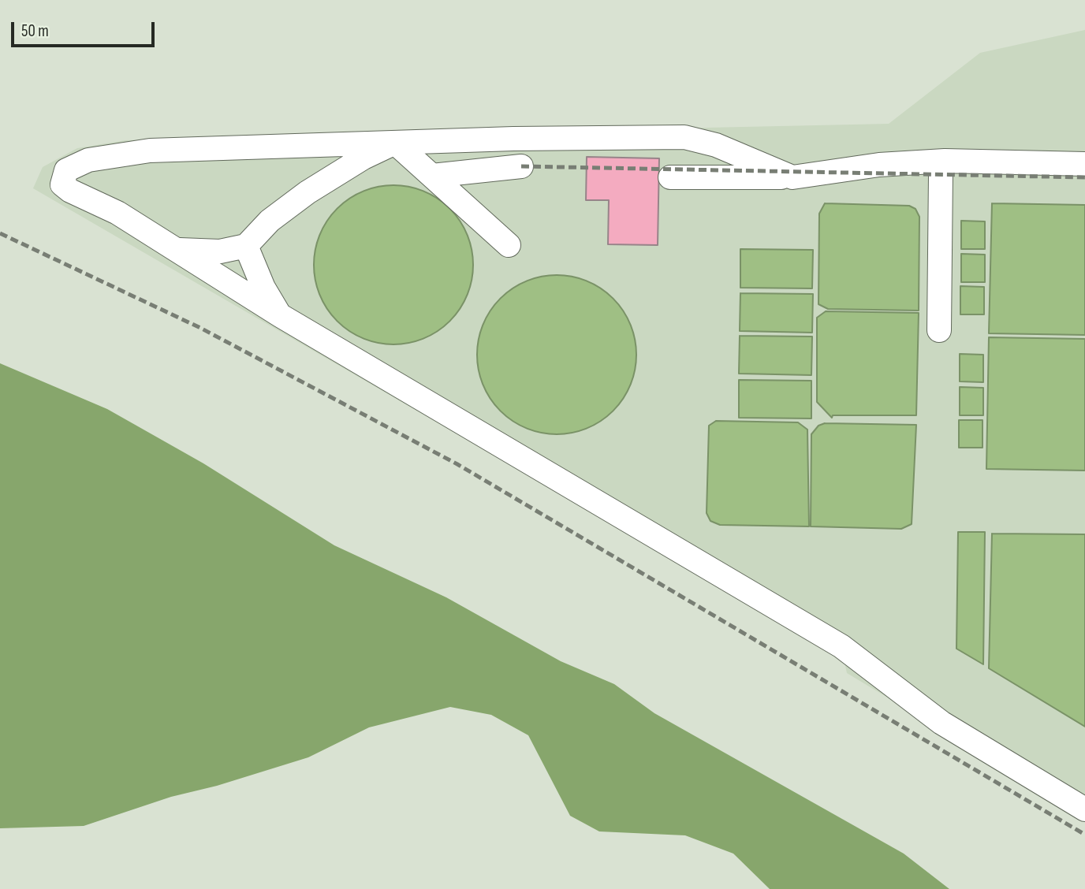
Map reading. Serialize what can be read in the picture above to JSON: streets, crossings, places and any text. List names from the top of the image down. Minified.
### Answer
{"scale_bar":"50 m"}
